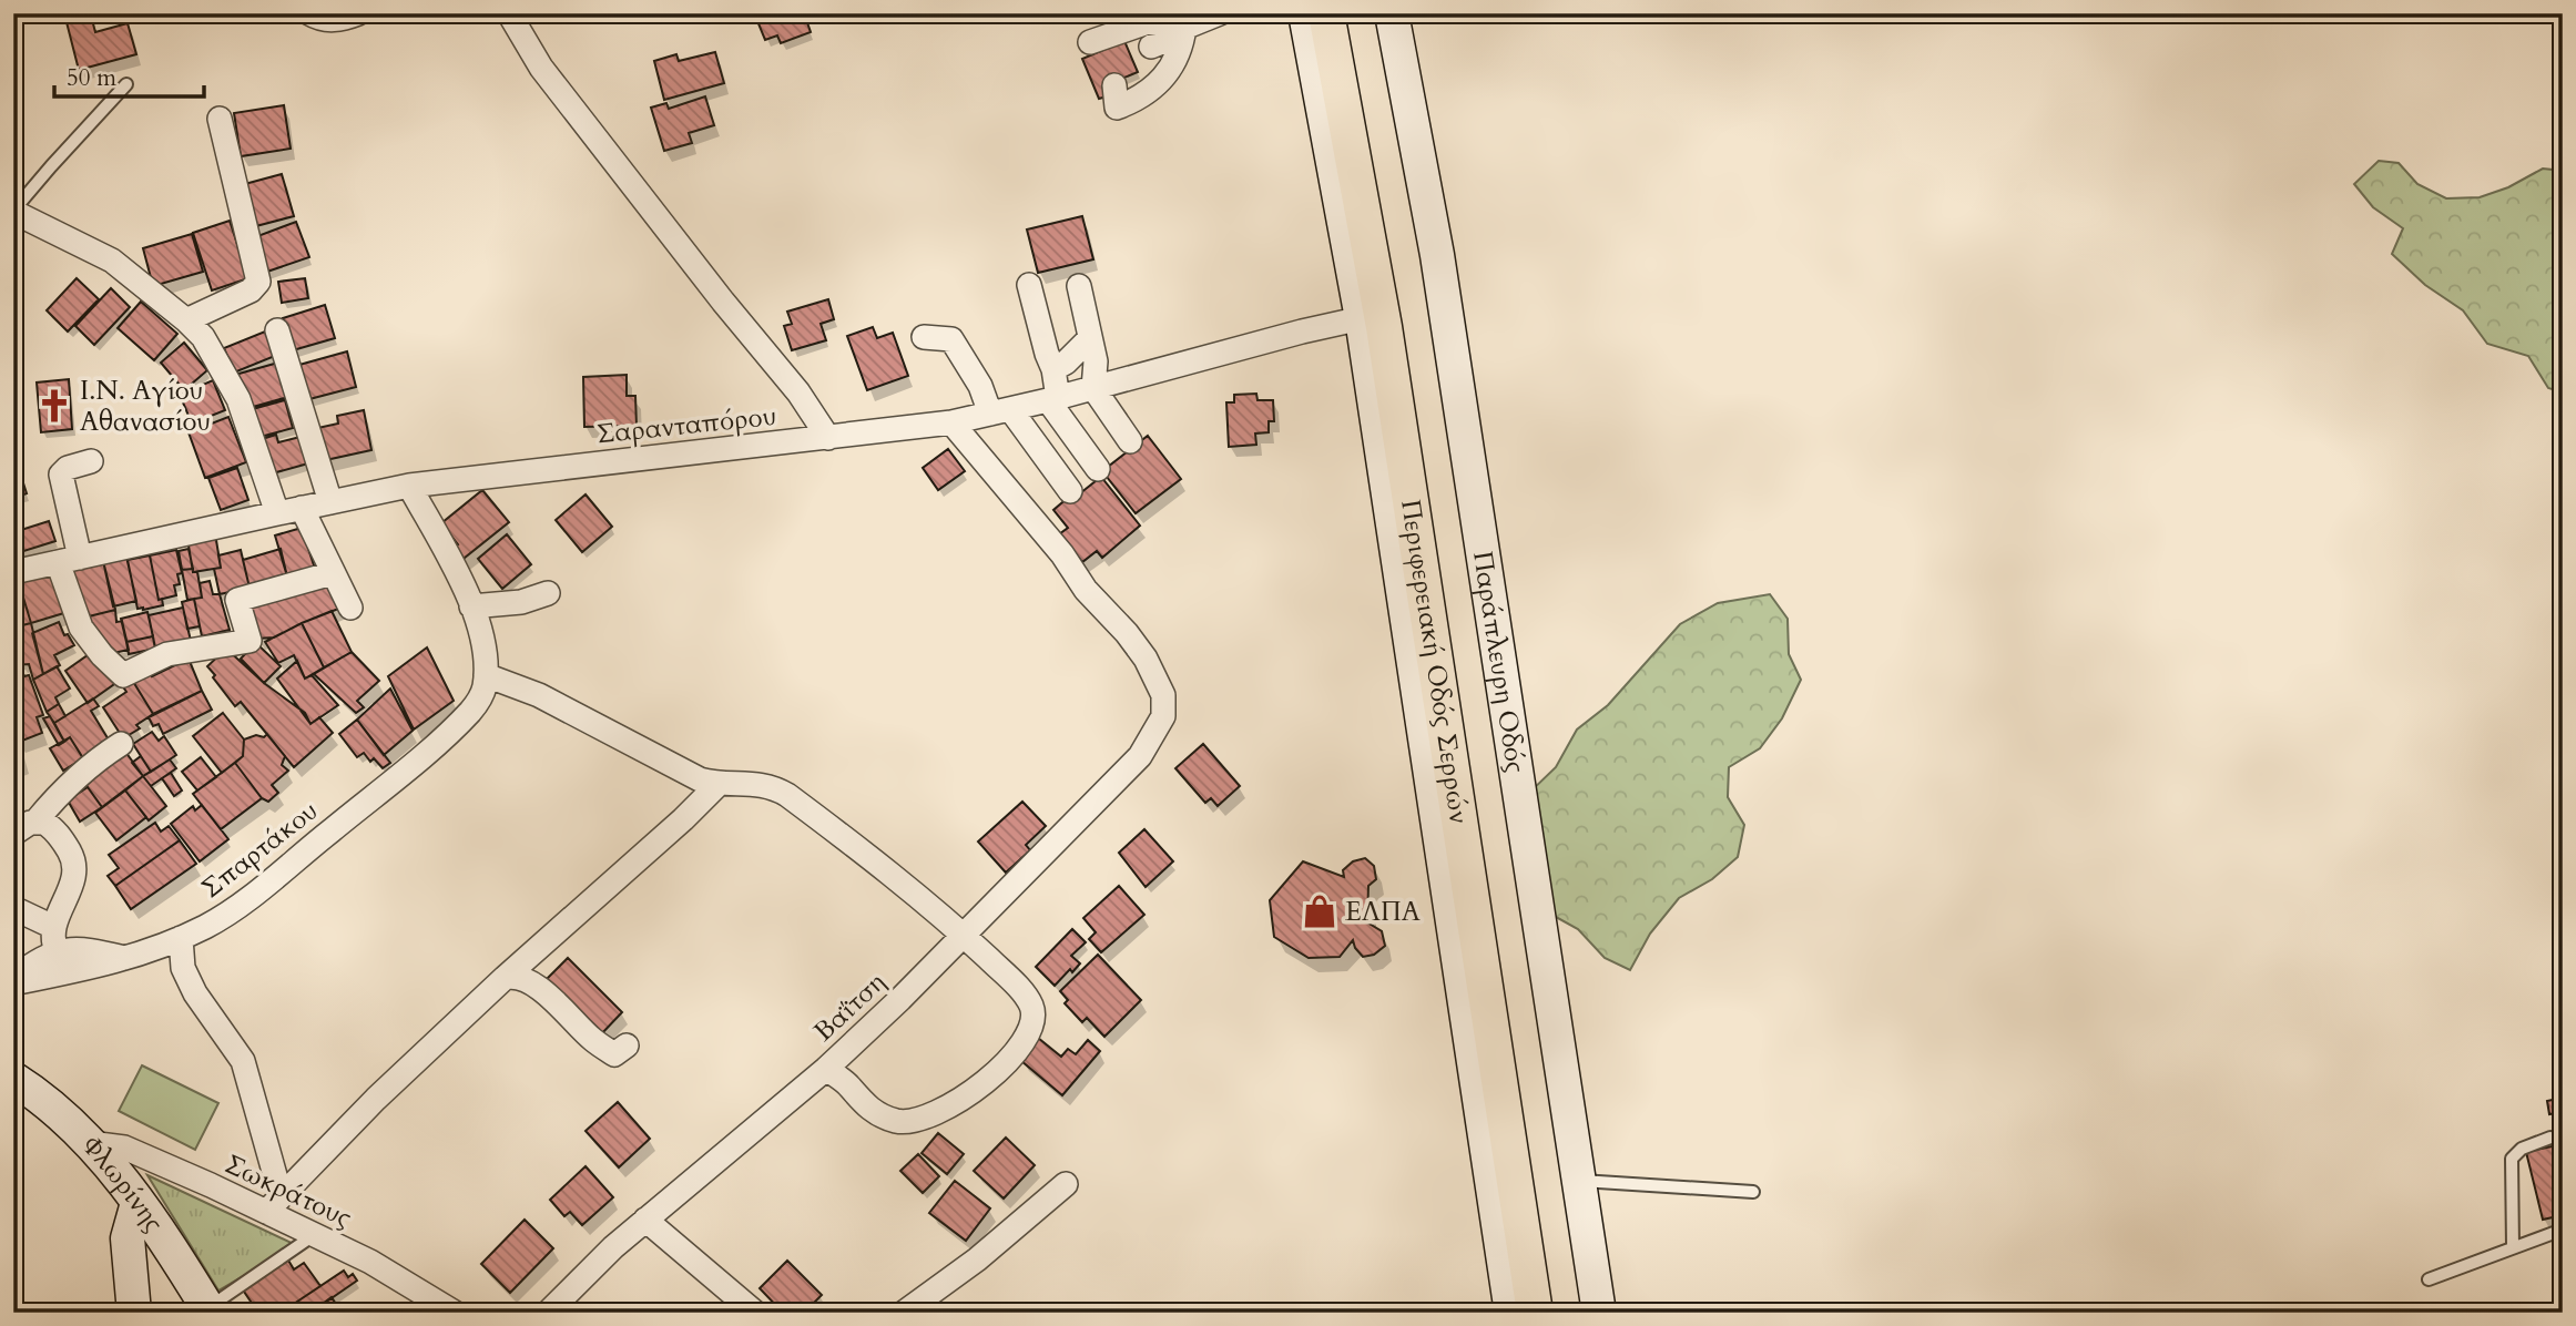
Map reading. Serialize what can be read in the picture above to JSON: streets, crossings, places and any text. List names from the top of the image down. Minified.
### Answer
{"streets":{"main road":["Περιφερειακή Οδός Σερρών"],"street":["Σαρανταπόρου","Παράπλευρη Οδός","Σπαρτάκου","Βαΐτση","Φλωρίνης","Σωκράτους"]},"crossings":[["Σαρανταπόρου","Βαΐτση"],["Φλωρίνης","Σωκράτους"]],"places":{"church":["Ι.Ν. Αγίου Αθανασίου"],"shop":["ΕΛΠΑ"]},"scale_bar":"50 m"}
